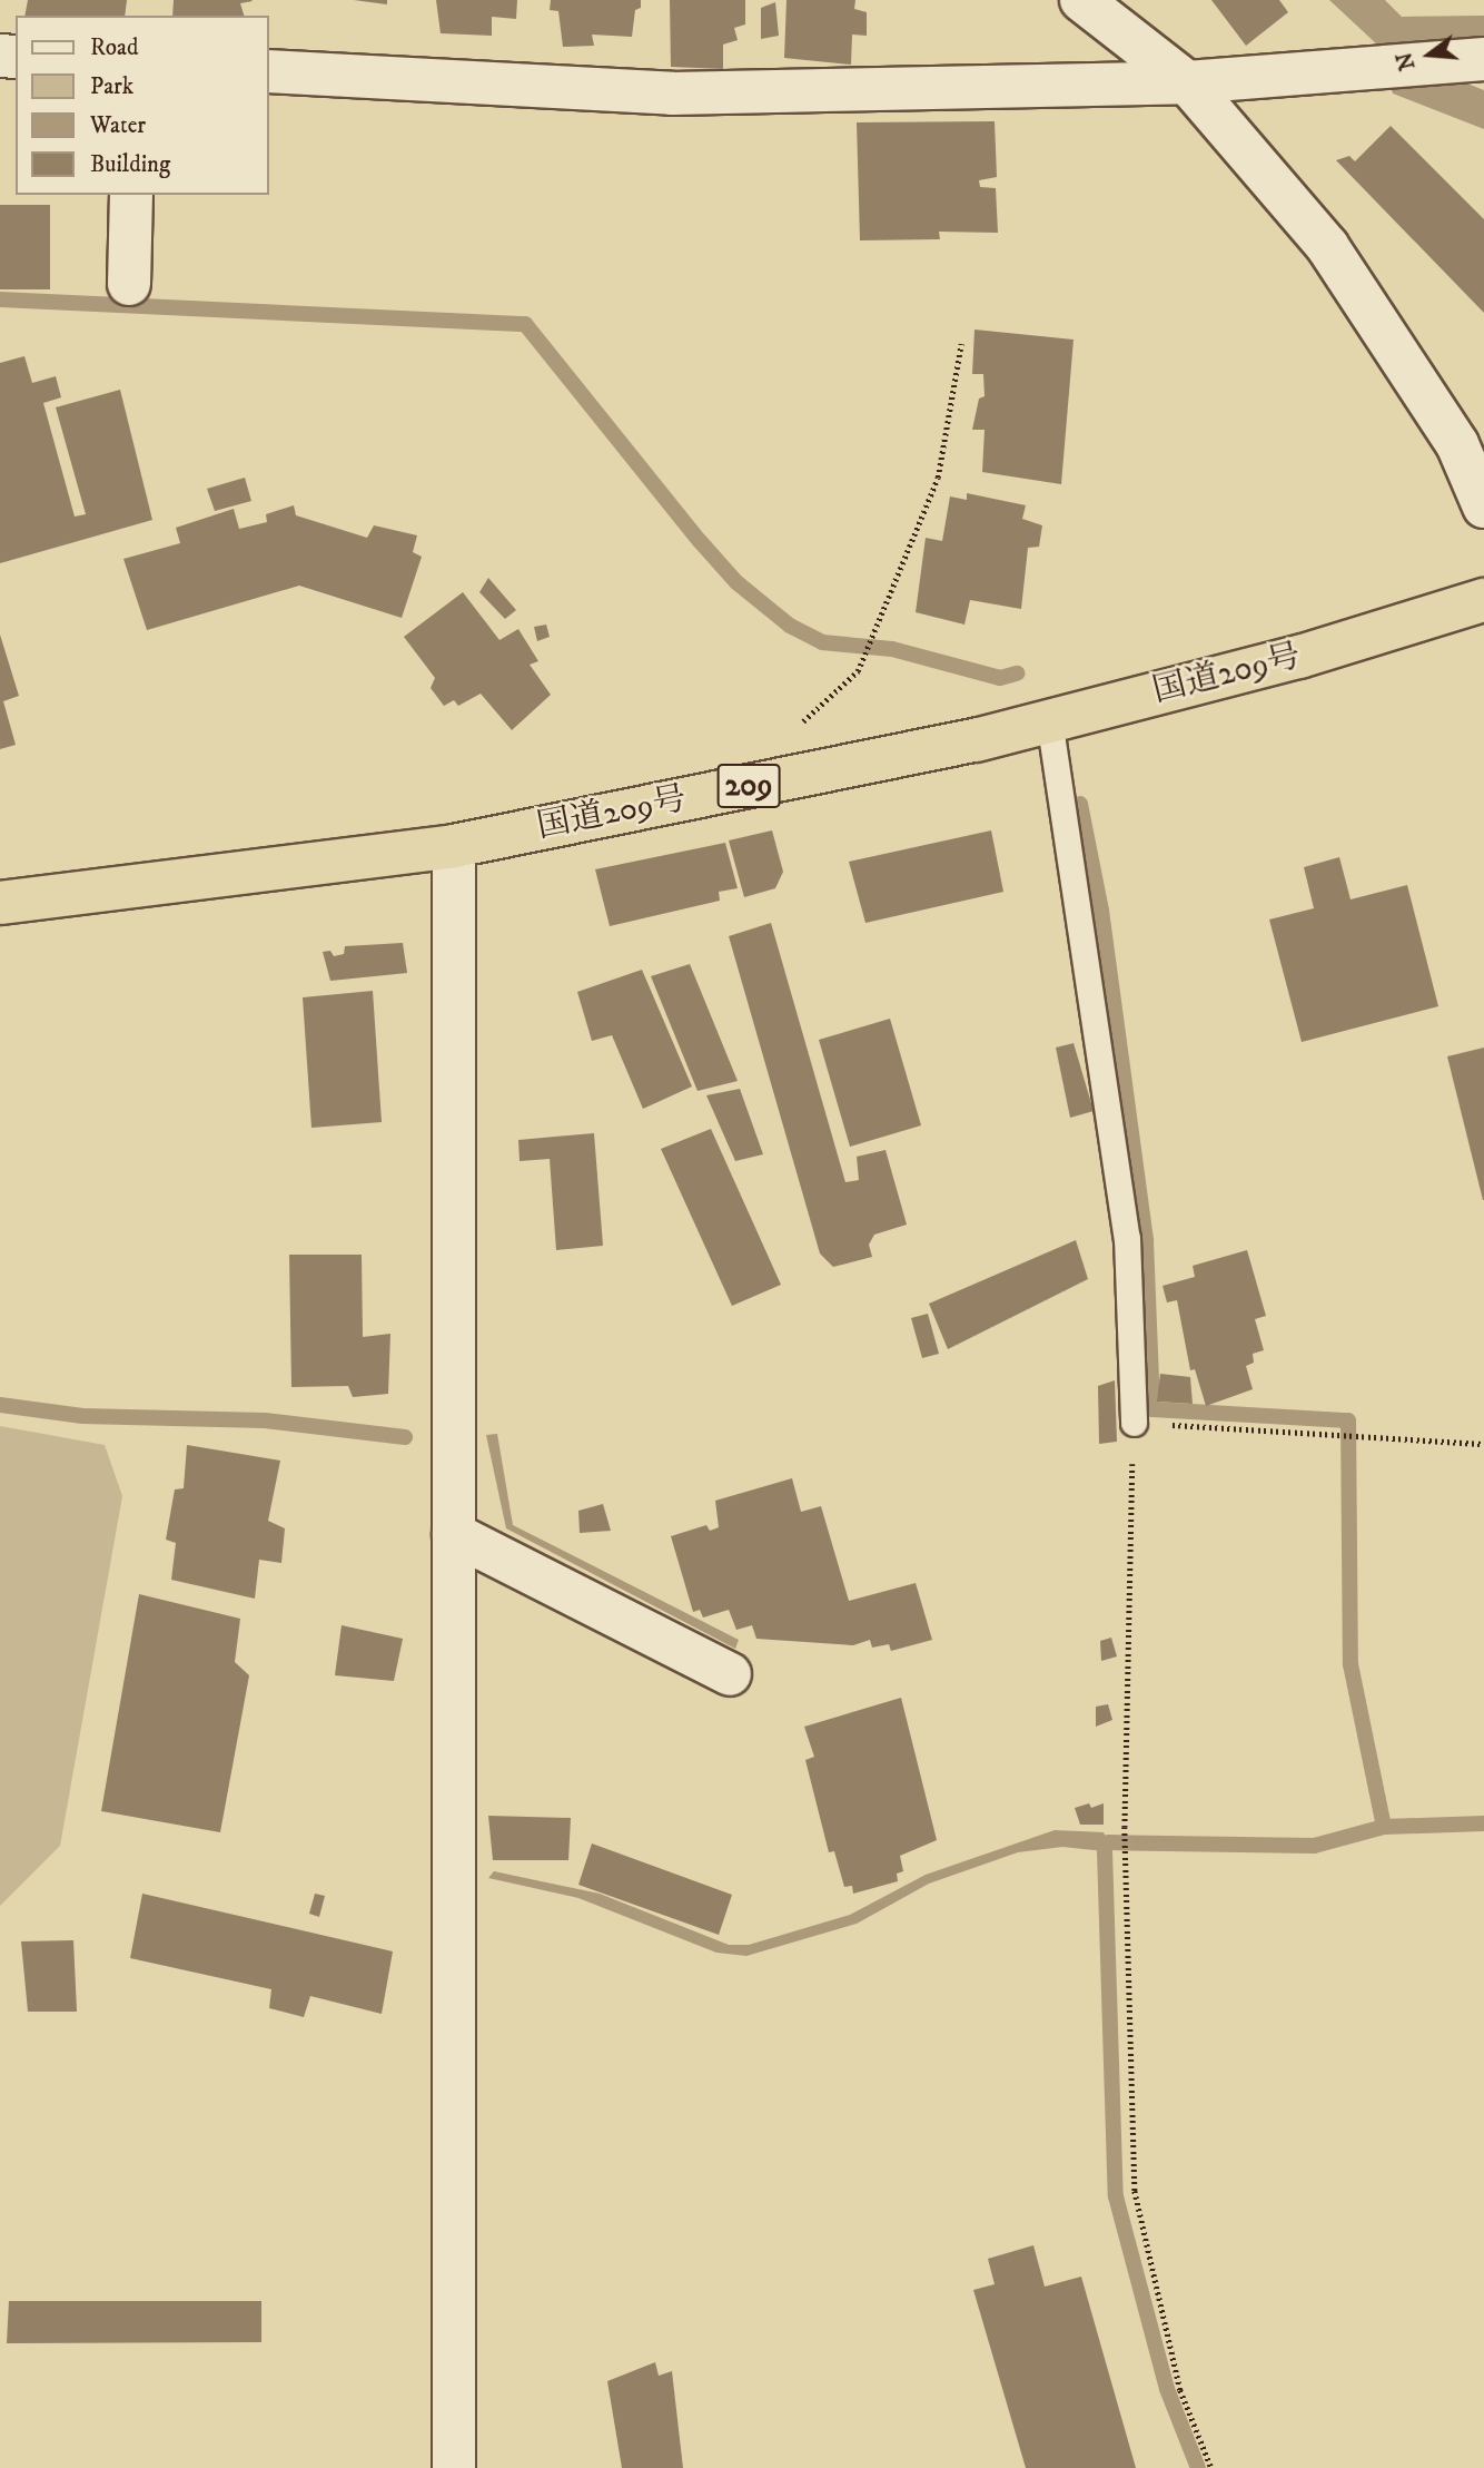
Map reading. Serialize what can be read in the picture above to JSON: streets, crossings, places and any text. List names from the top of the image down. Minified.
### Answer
{"streets":{"highway":["国道209号","209"]},"legend":["Road","Park","Water","Building"],"north":"left"}
